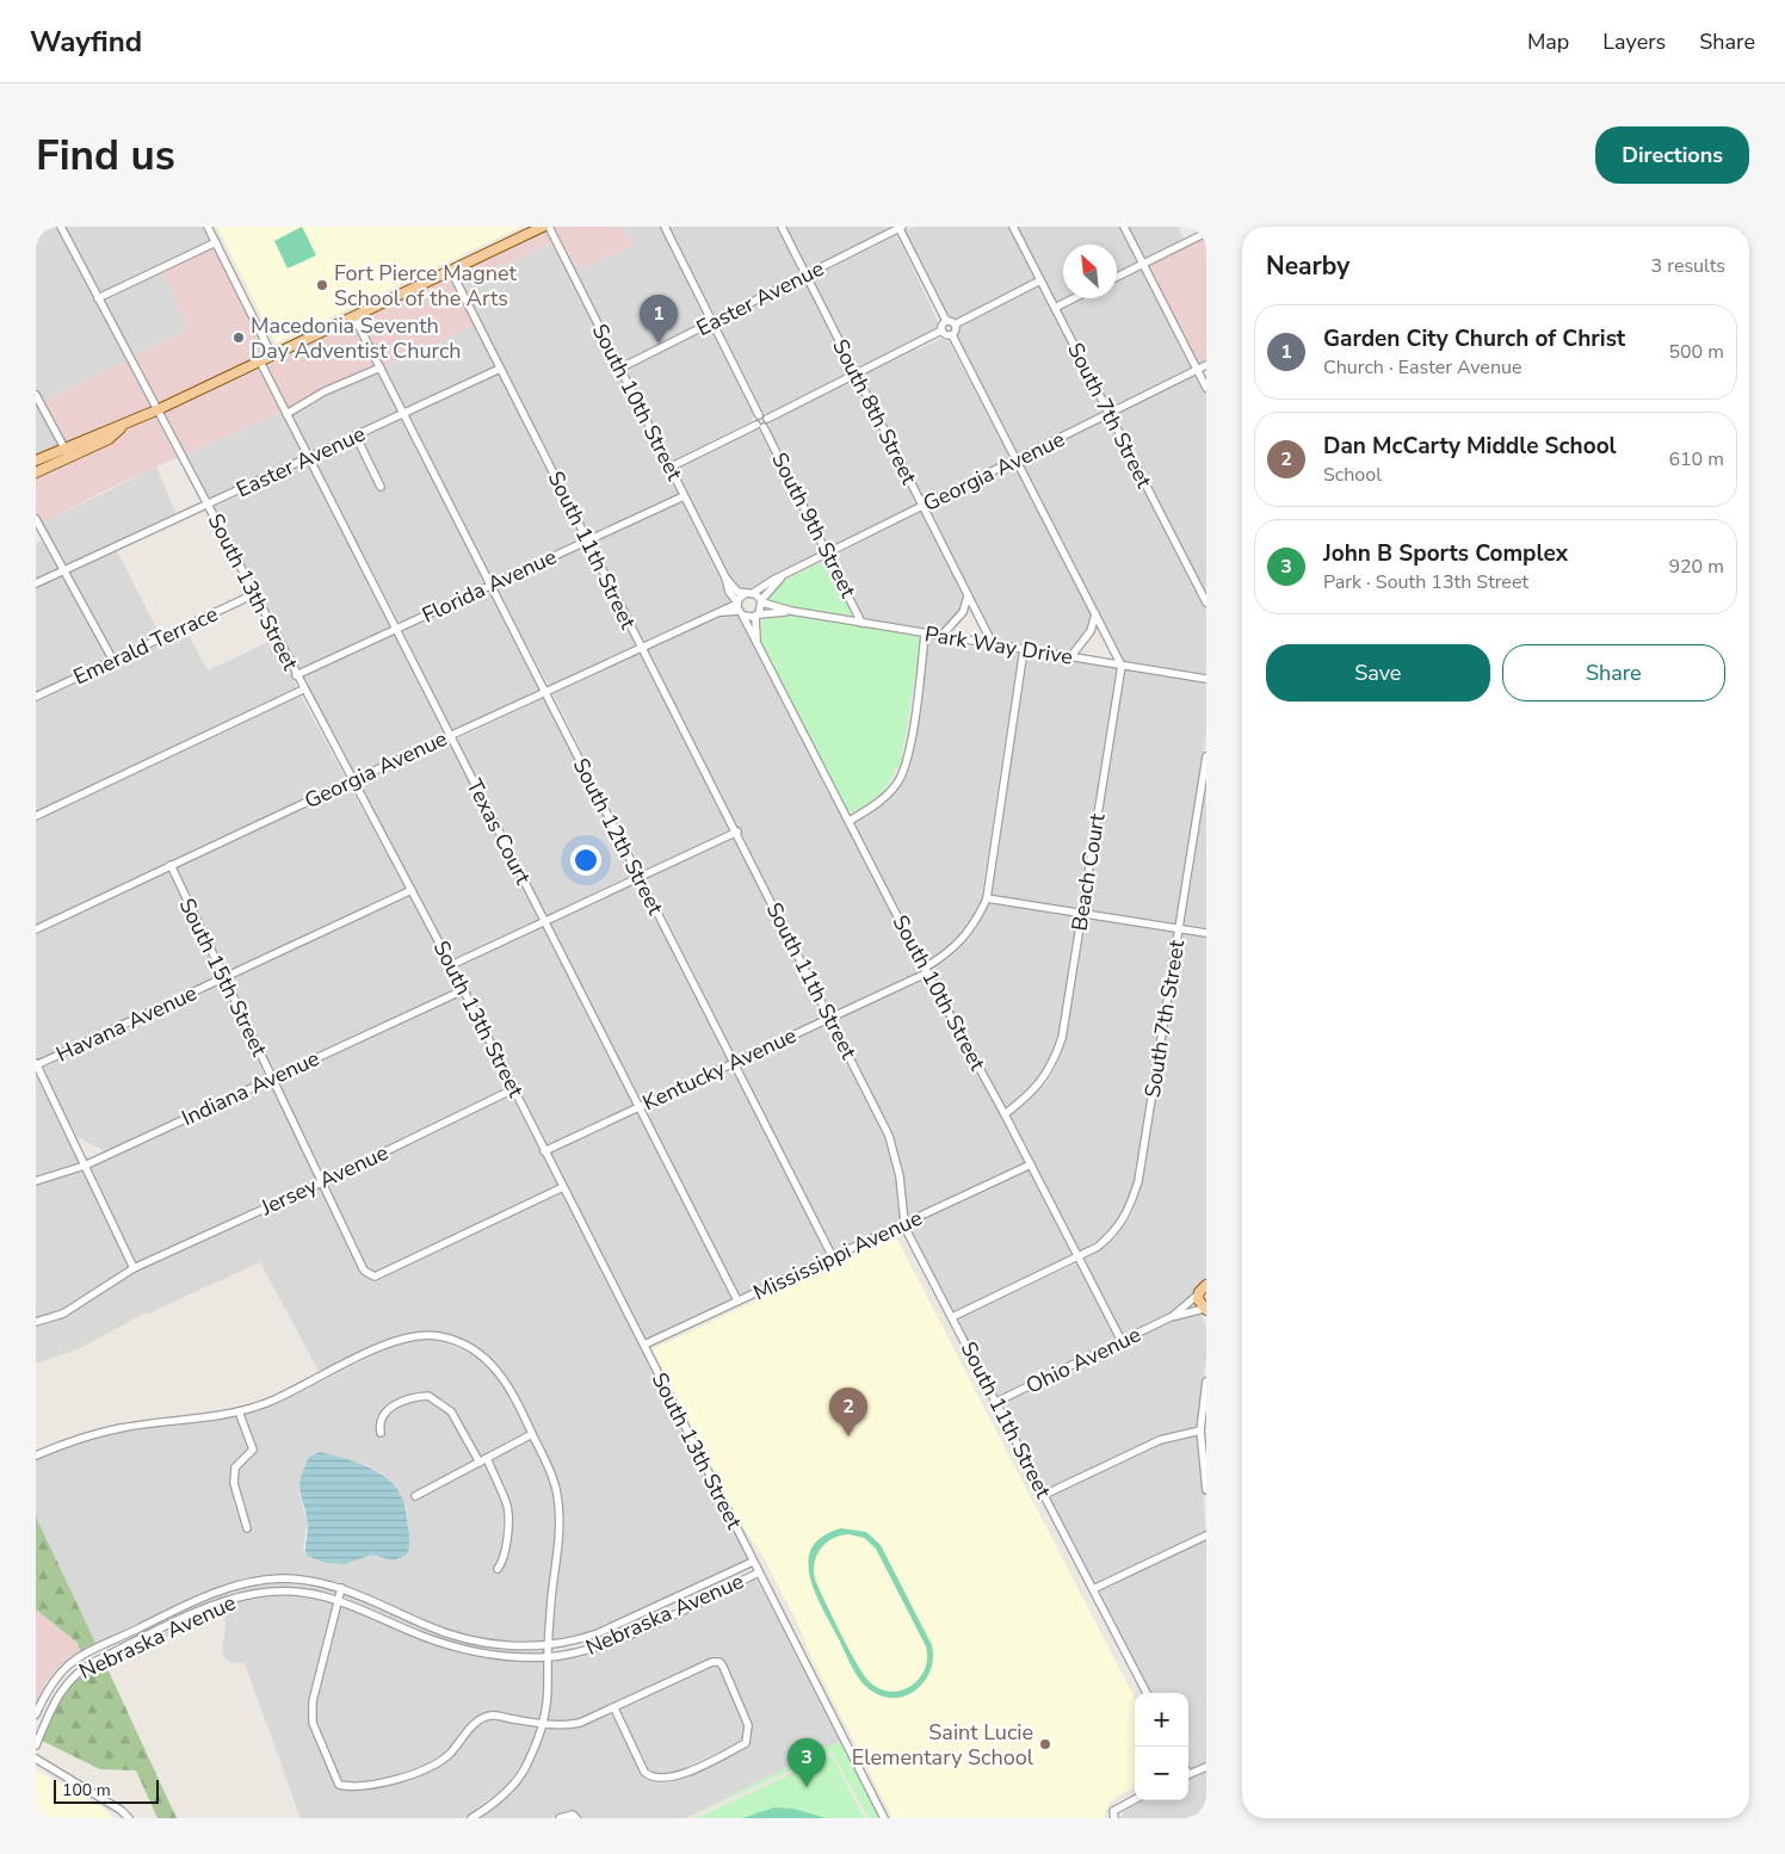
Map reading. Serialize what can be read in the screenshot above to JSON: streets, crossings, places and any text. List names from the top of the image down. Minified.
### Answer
{"streets":{"street":["Easter Avenue","South 10th Street","South 8th Street","South 7th Street","Georgia Avenue","South 9th Street","South 11th Street","Florida Avenue","South 13th Street","Emerald Terrace","Park Way Drive","Texas Court","South 12th Street","Beach Court","South 15th Street","Havana Avenue","Kentucky Avenue","Indiana Avenue","Jersey Avenue","Mississippi Avenue","Ohio Avenue","Nebraska Avenue"]},"crossings":[["Easter Avenue","South 10th Street"],["Easter Avenue","South 8th Street"],["Easter Avenue","South 11th Street"],["Easter Avenue","South 13th Street"],["Easter Avenue","Texas Court"],["Easter Avenue","South 12th Street"],["South 10th Street","South 7th Street"],["South 10th Street","Georgia Avenue"],["South 10th Street","Florida Avenue"],["South 10th Street","Park Way Drive"],["South 10th Street","Beach Court"],["South 10th Street","Kentucky Avenue"],["South 10th Street","Mississippi Avenue"],["South 10th Street","Ohio Avenue"],["South 8th Street","Georgia Avenue"],["South 8th Street","Park Way Drive"],["South 7th Street","Georgia Avenue"],["Georgia Avenue","South 9th Street"],["Georgia Avenue","South 11th Street"],["Georgia Avenue","South 13th Street"],["Georgia Avenue","Park Way Drive"],["Georgia Avenue","Texas Court"],["Georgia Avenue","South 12th Street"],["Georgia Avenue","South 15th Street"],["South 9th Street","Park Way Drive"],["South 11th Street","Florida Avenue"],["South 11th Street","Kentucky Avenue"],["South 11th Street","Mississippi Avenue"],["South 11th Street","Ohio Avenue"],["Florida Avenue","South 13th Street"],["Florida Avenue","Texas Court"],["Florida Avenue","South 12th Street"],["South 13th Street","Emerald Terrace"],["South 13th Street","South 15th Street"],["South 13th Street","Havana Avenue"],["South 13th Street","Kentucky Avenue"],["South 13th Street","Indiana Avenue"],["South 13th Street","Jersey Avenue"],["South 13th Street","Mississippi Avenue"],["South 13th Street","Nebraska Avenue"],["Park Way Drive","Beach Court"],["Texas Court","Kentucky Avenue"],["Texas Court","Mississippi Avenue"],["South 12th Street","Kentucky Avenue"],["South 12th Street","Mississippi Avenue"],["South 15th Street","Havana Avenue"],["South 15th Street","Indiana Avenue"],["South 15th Street","Jersey Avenue"]],"places":["Fort Pierce Magnet School of the Arts","Macedonia Seventh Day Adventist Church","Saint Lucie Elementary School"],"scale_bar":"100 m","north":"top left","page":{"header":"Wayfind","nav":["Map","Layers","Share"],"buttons":["Directions",["Save","Share"]],"title":"Find us","heading":["Nearby","3 results"],"pins":["1","2","3"],"list":[{"mark":"1","name":"Garden City Church of Christ","note":"Church · Easter Avenue","value":"500 m"},{"mark":"2","name":"Dan McCarty Middle School","note":"School","value":"610 m"},{"mark":"3","name":"John B Sports Complex","note":"Park · South 13th Street","value":"920 m"}],"map_buttons":["+","−"],"scale":"100 m"}}
